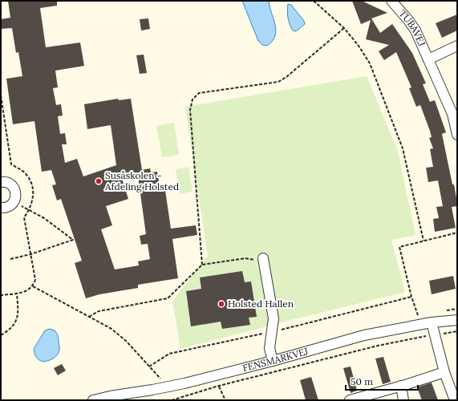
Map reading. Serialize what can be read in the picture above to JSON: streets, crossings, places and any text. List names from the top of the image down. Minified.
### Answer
{"streets":{"street":["TUBAVEJ","FENSMARKVEJ"]},"places":["Susåskolen - Afdeling Holsted","Holsted Hallen"],"scale_bar":"50 m"}
